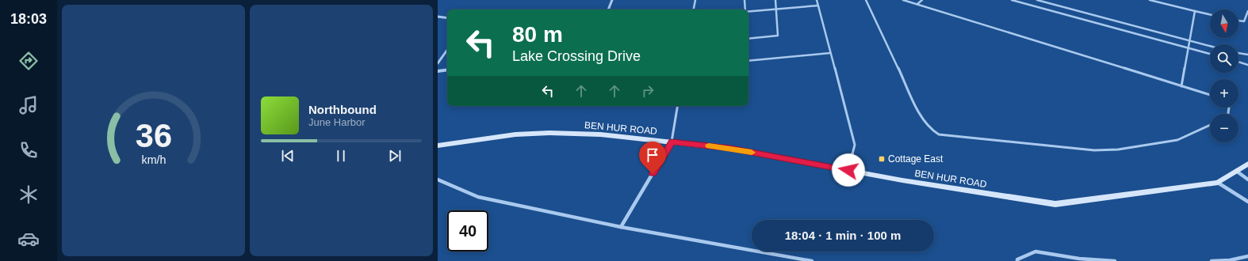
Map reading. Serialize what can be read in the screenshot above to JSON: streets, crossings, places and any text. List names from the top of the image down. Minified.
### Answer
{"streets":{"street":["BEN HUR ROAD"]},"places":{"transit":["Cottage East"]},"north":"bottom","page":{"tabs":"18:03","map_buttons":["+","−"],"turn":["80 m","Lake Crossing Drive"],"song":["Northbound","June Harbor"],"limit":"40","trip":"18:04 · 1 min · 100 m","gauge":["36","km/h"]}}
